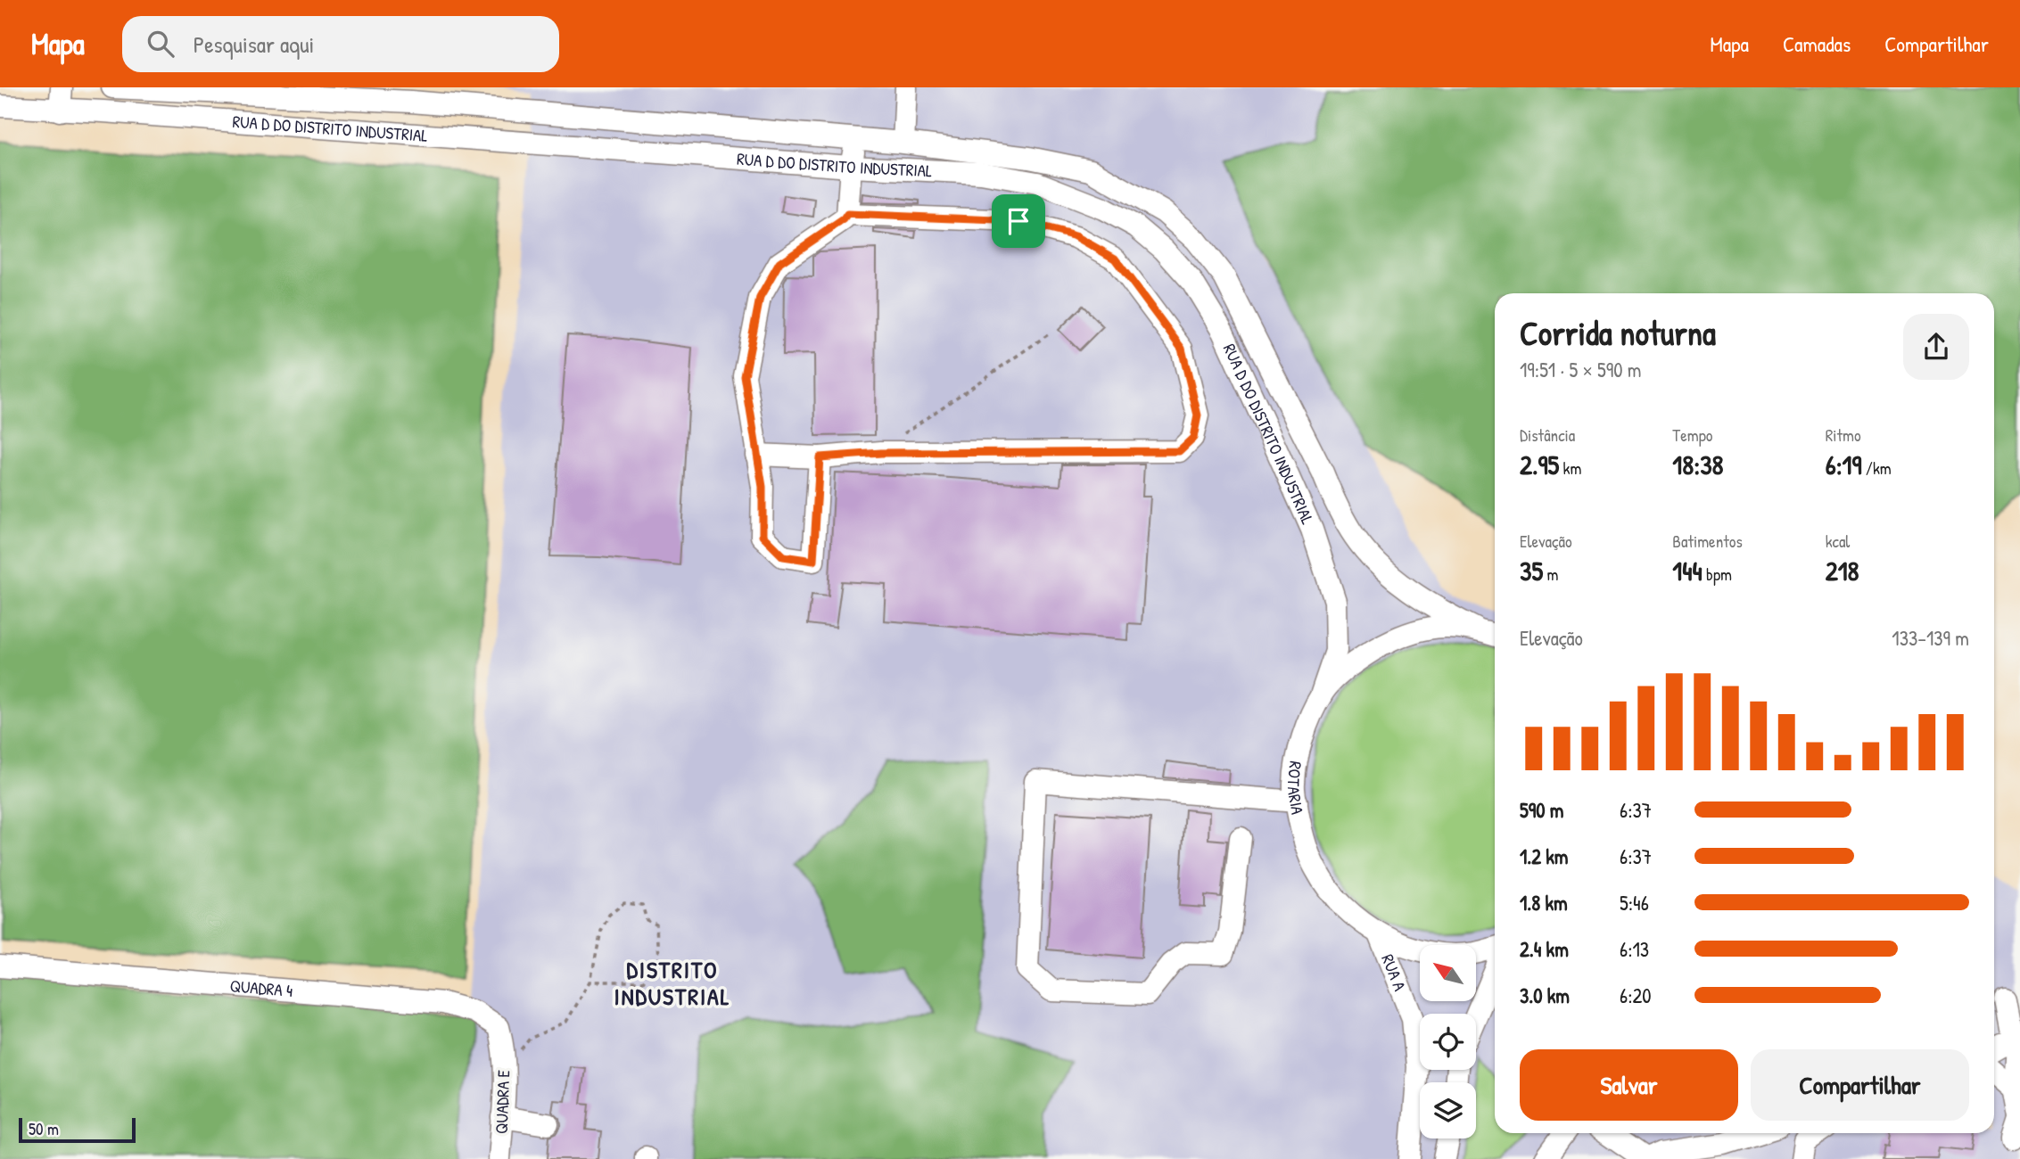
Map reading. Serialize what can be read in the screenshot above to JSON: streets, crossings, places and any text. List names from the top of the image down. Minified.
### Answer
{"streets":{"street":["RUA D DO DISTRITO INDUSTRIAL","ROTARIA","RUA A","QUADRA 4","QUADRA E"]},"crossings":[["RUA D DO DISTRITO INDUSTRIAL","ROTARIA"],["ROTARIA","RUA A"],["QUADRA 4","QUADRA E"]],"districts":["DISTRITO INDUSTRIAL"],"scale_bar":"50 m","north":"top left","page":{"header":"Mapa","search":"Pesquisar aqui","nav":["Mapa","Camadas","Compartilhar"],"heading":["Corrida noturna","19:51 · 5 × 590 m"],"stats":[["Distância","2.95 km"],["Tempo","18:38"],["Ritmo","6:19 /km"],["Elevação","35 m"],["Batimentos","144 bpm"],["kcal","218"]],"chart":["Elevação","133–139 m"],"list":[{"name":"590 m","note":"6:37"},{"name":"1.2 km","note":"6:37"},{"name":"1.8 km","note":"5:46"},{"name":"2.4 km","note":"6:13"},{"name":"3.0 km","note":"6:20"}],"buttons":["Salvar","Compartilhar"],"scale":"50 m"}}
